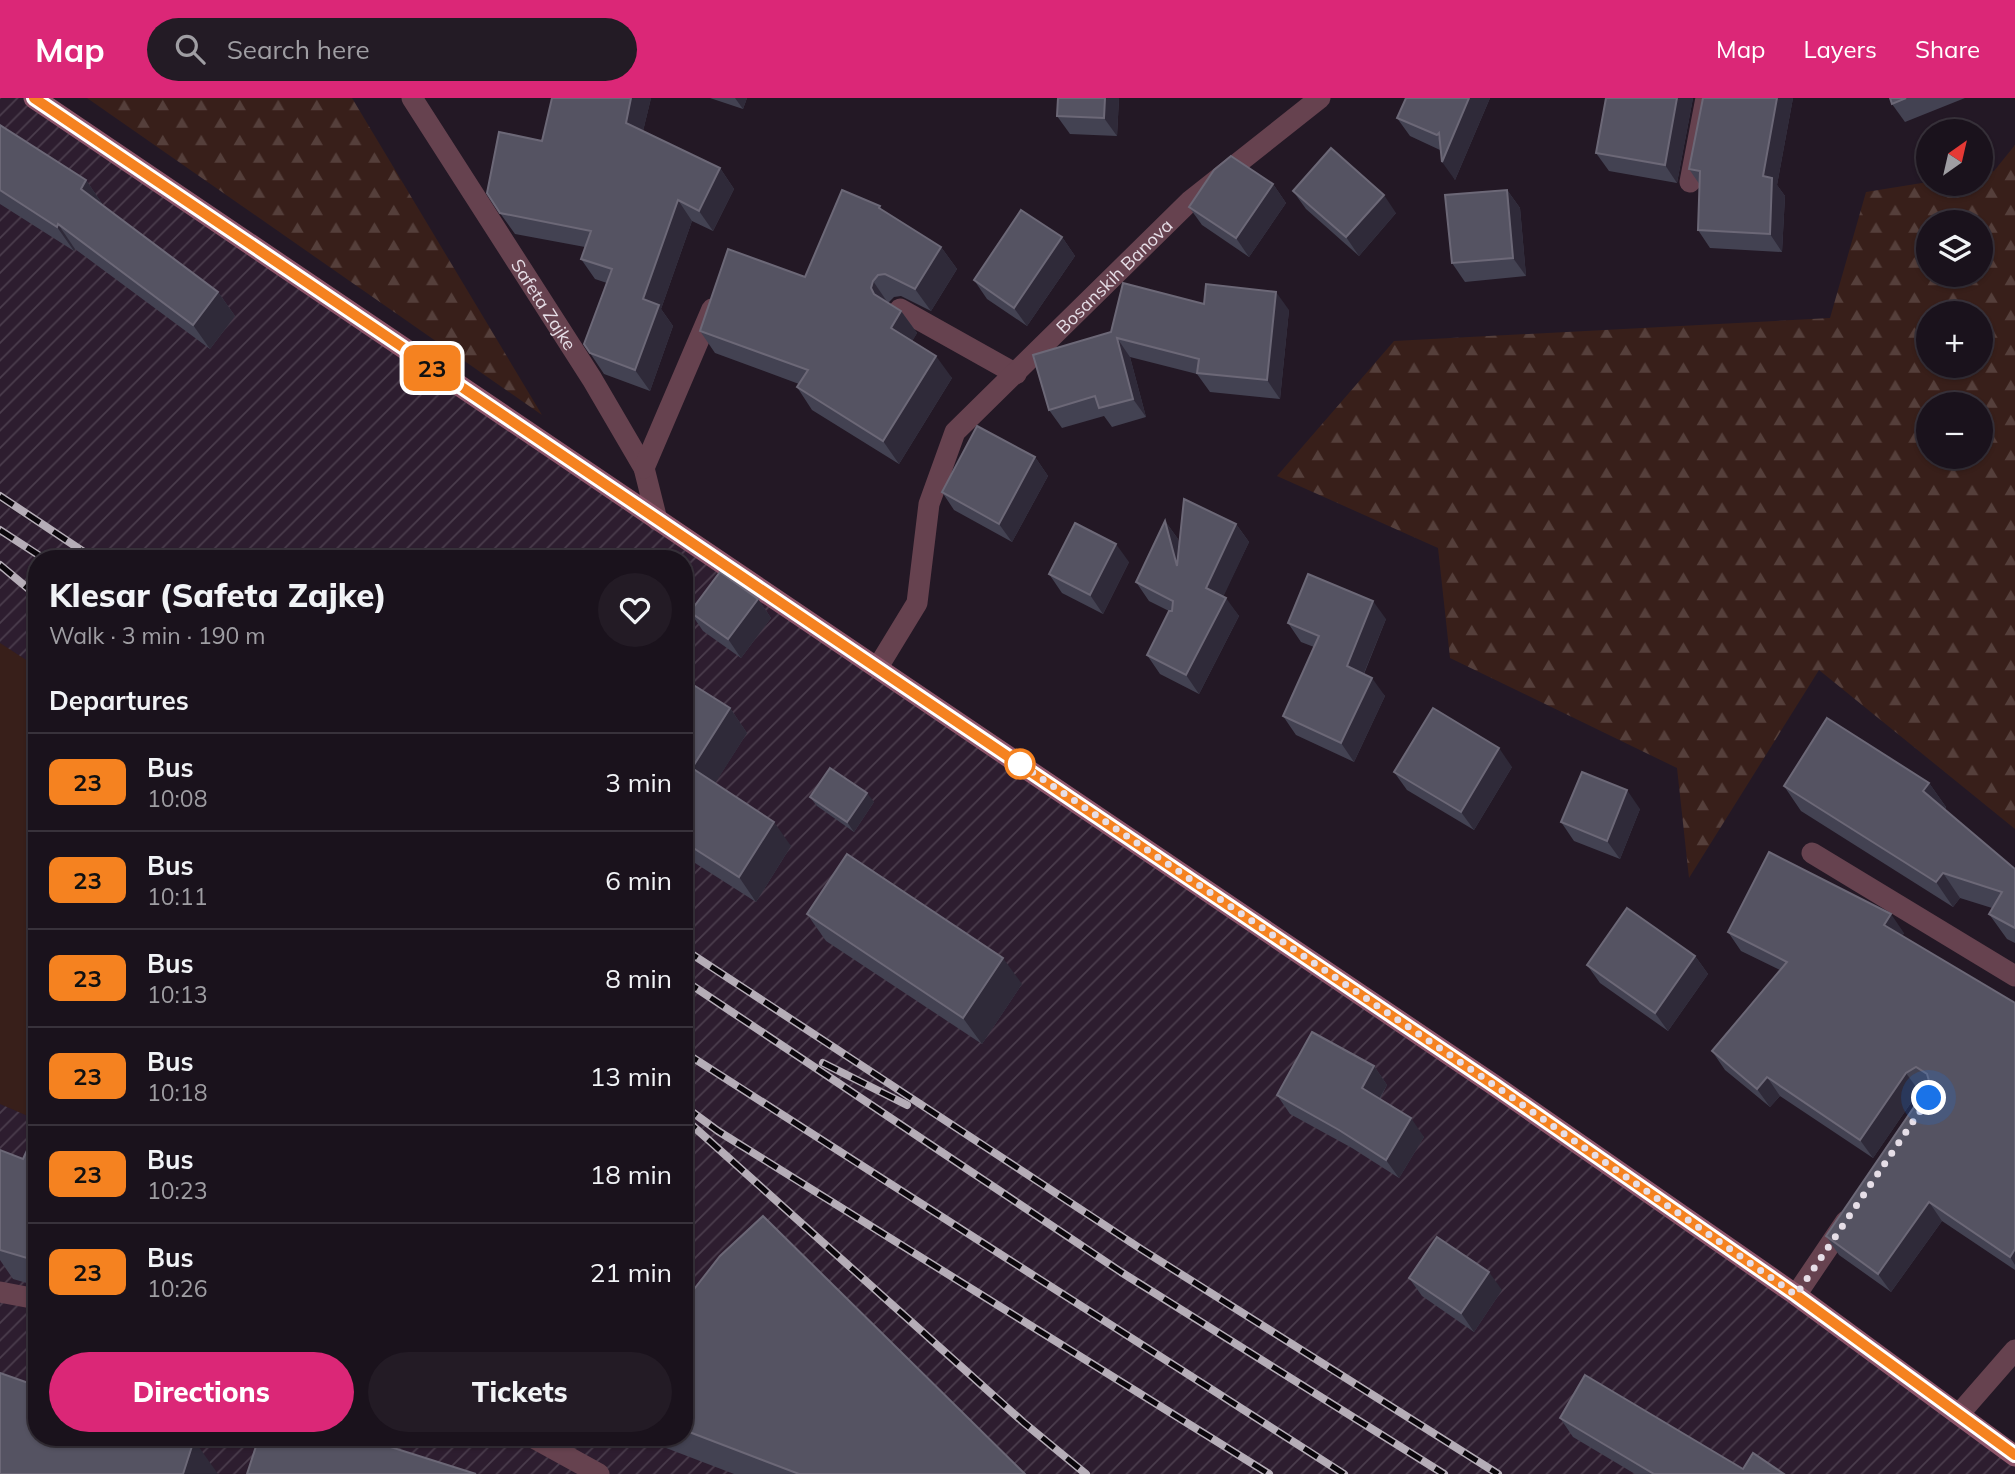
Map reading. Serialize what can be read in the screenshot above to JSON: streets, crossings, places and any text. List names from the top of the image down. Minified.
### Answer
{"streets":{"street":["Bosanskih Banova","Safeta Zajke"]},"lines":["bus line 23"],"north":"top right","page":{"header":"Map","search":"Search here","nav":["Map","Layers","Share"],"on_map":"23","map_buttons":["+","−"],"heading":[["Klesar (Safeta Zajke)","Walk · 3 min · 190 m"],"Departures"],"list":[{"mark":"23","name":"Bus","note":"10:08","value":"3 min"},{"mark":"23","name":"Bus","note":"10:11","value":"6 min"},{"mark":"23","name":"Bus","note":"10:13","value":"8 min"},{"mark":"23","name":"Bus","note":"10:18","value":"13 min"},{"mark":"23","name":"Bus","note":"10:23","value":"18 min"},{"mark":"23","name":"Bus","note":"10:26","value":"21 min"}],"buttons":["Directions","Tickets"]}}
